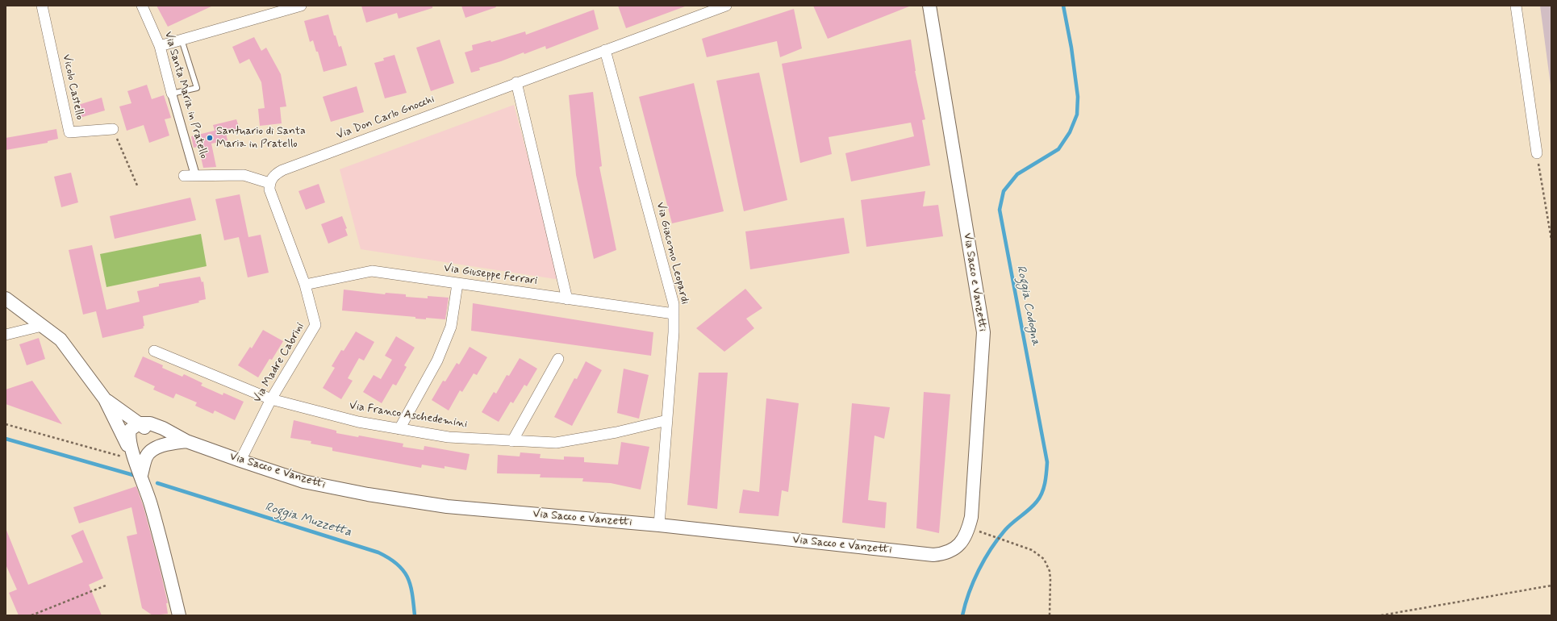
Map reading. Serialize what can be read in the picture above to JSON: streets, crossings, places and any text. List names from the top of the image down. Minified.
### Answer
{"streets":{"street":["Vicolo Castello","Via Santa Maria in Pratello","Via Don Carlo Gnocchi","Via Giacomo Leopardi","Via Giuseppe Ferrari","Via Sacco e Vanzetti","Via Madre Cabrini","Via Franco Aschedemini"]},"crossings":[["Via Santa Maria in Pratello","Via Don Carlo Gnocchi"],["Via Santa Maria in Pratello","Via Madre Cabrini"],["Via Don Carlo Gnocchi","Via Giacomo Leopardi"],["Via Don Carlo Gnocchi","Via Madre Cabrini"],["Via Giacomo Leopardi","Via Giuseppe Ferrari"],["Via Giacomo Leopardi","Via Sacco e Vanzetti"],["Via Giacomo Leopardi","Via Franco Aschedemini"],["Via Giuseppe Ferrari","Via Madre Cabrini"],["Via Sacco e Vanzetti","Via Madre Cabrini"],["Via Madre Cabrini","Via Franco Aschedemini"]],"water":["Roggia Codogna","Roggia Muzzetta"],"places":["Santuario di Santa Maria in Pratello"]}
